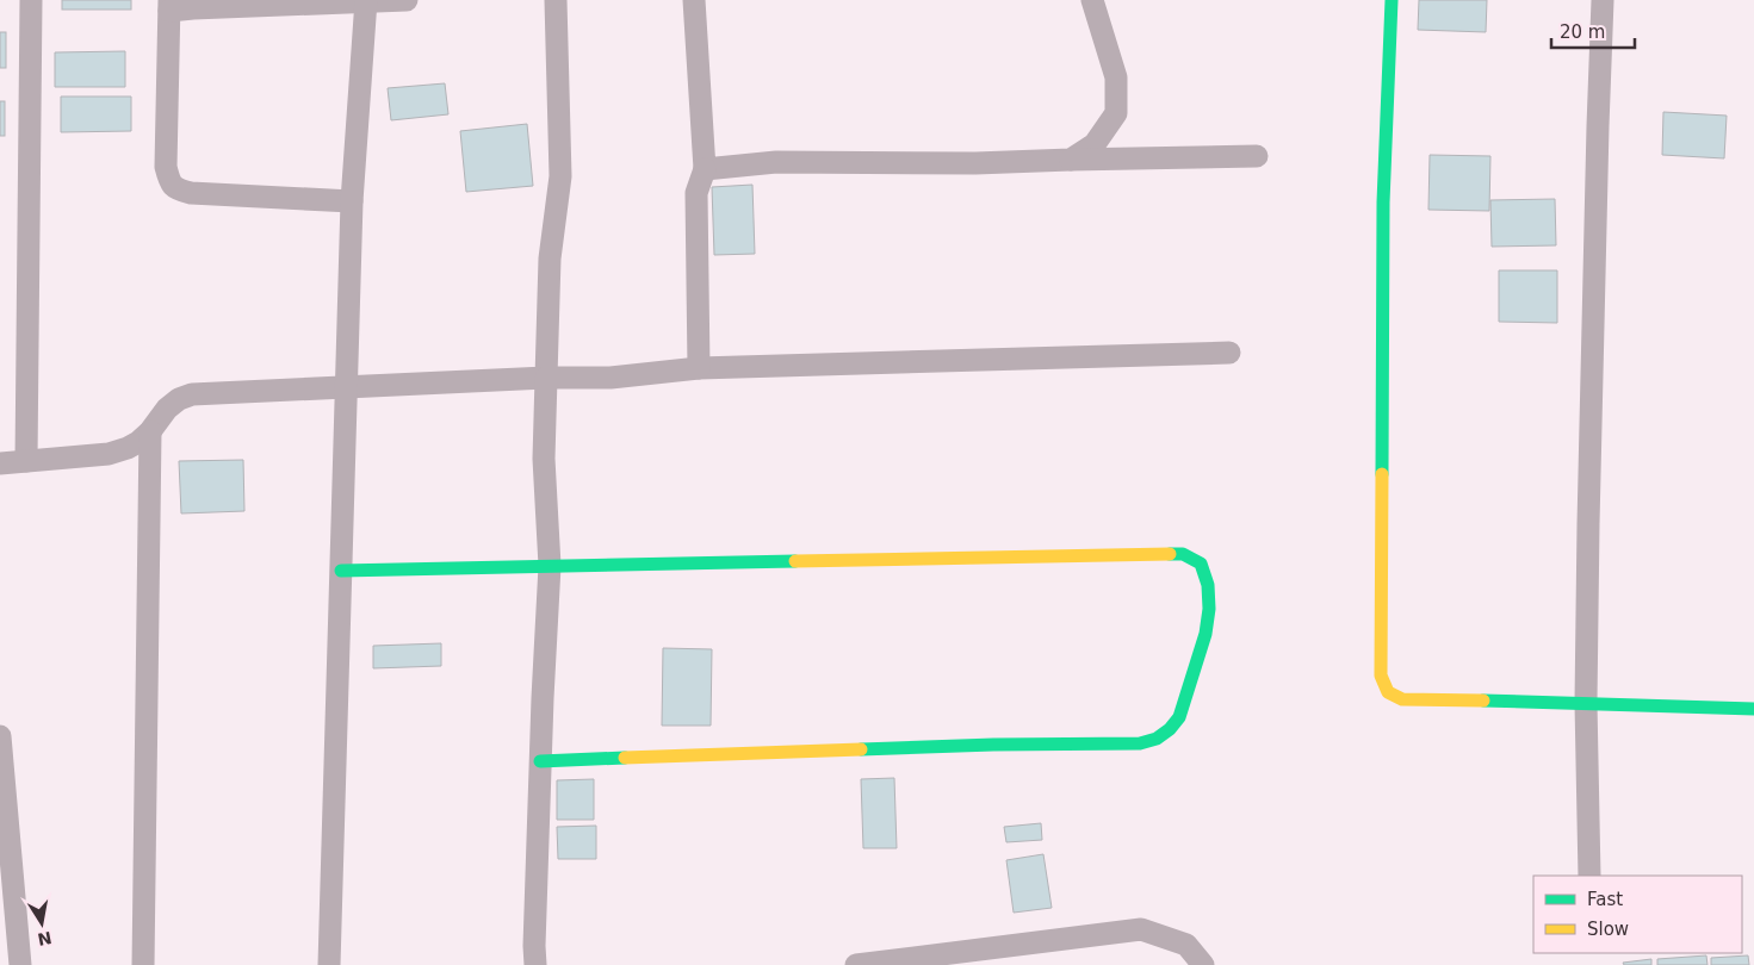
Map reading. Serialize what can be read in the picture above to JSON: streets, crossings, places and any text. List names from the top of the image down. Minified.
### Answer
{"legend":["Fast","Slow"],"scale_bar":"20 m","north":"bottom"}
